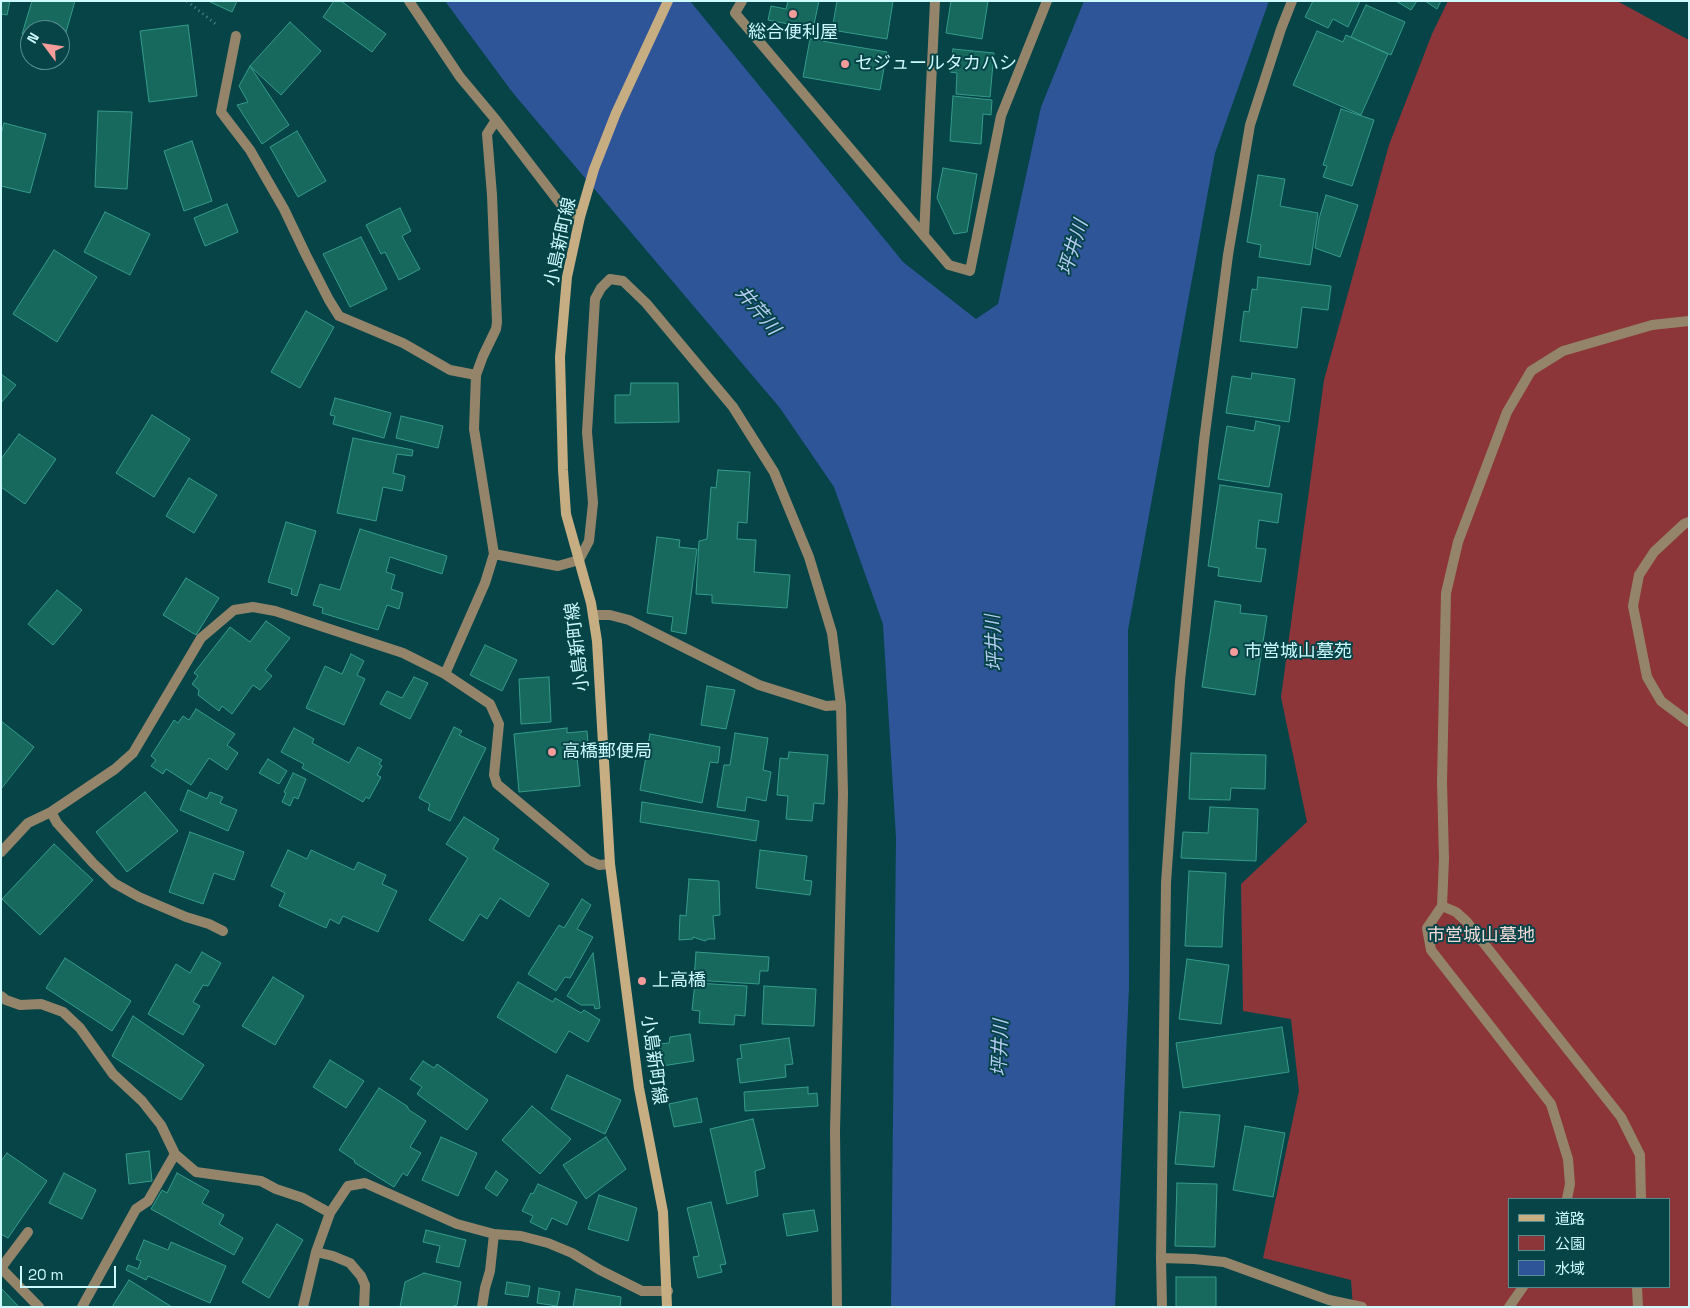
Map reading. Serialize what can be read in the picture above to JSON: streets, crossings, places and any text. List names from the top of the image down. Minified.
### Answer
{"streets":{"main road":["小島新町線"]},"water":["坪井川","井芹川"],"parks":["市営城山墓地"],"places":["総合便利屋","セジュールタカハシ","市営城山墓苑","高橋郵便局","上高橋"],"legend":["道路","公園","水域"],"scale_bar":"20 m","north":"top left"}
